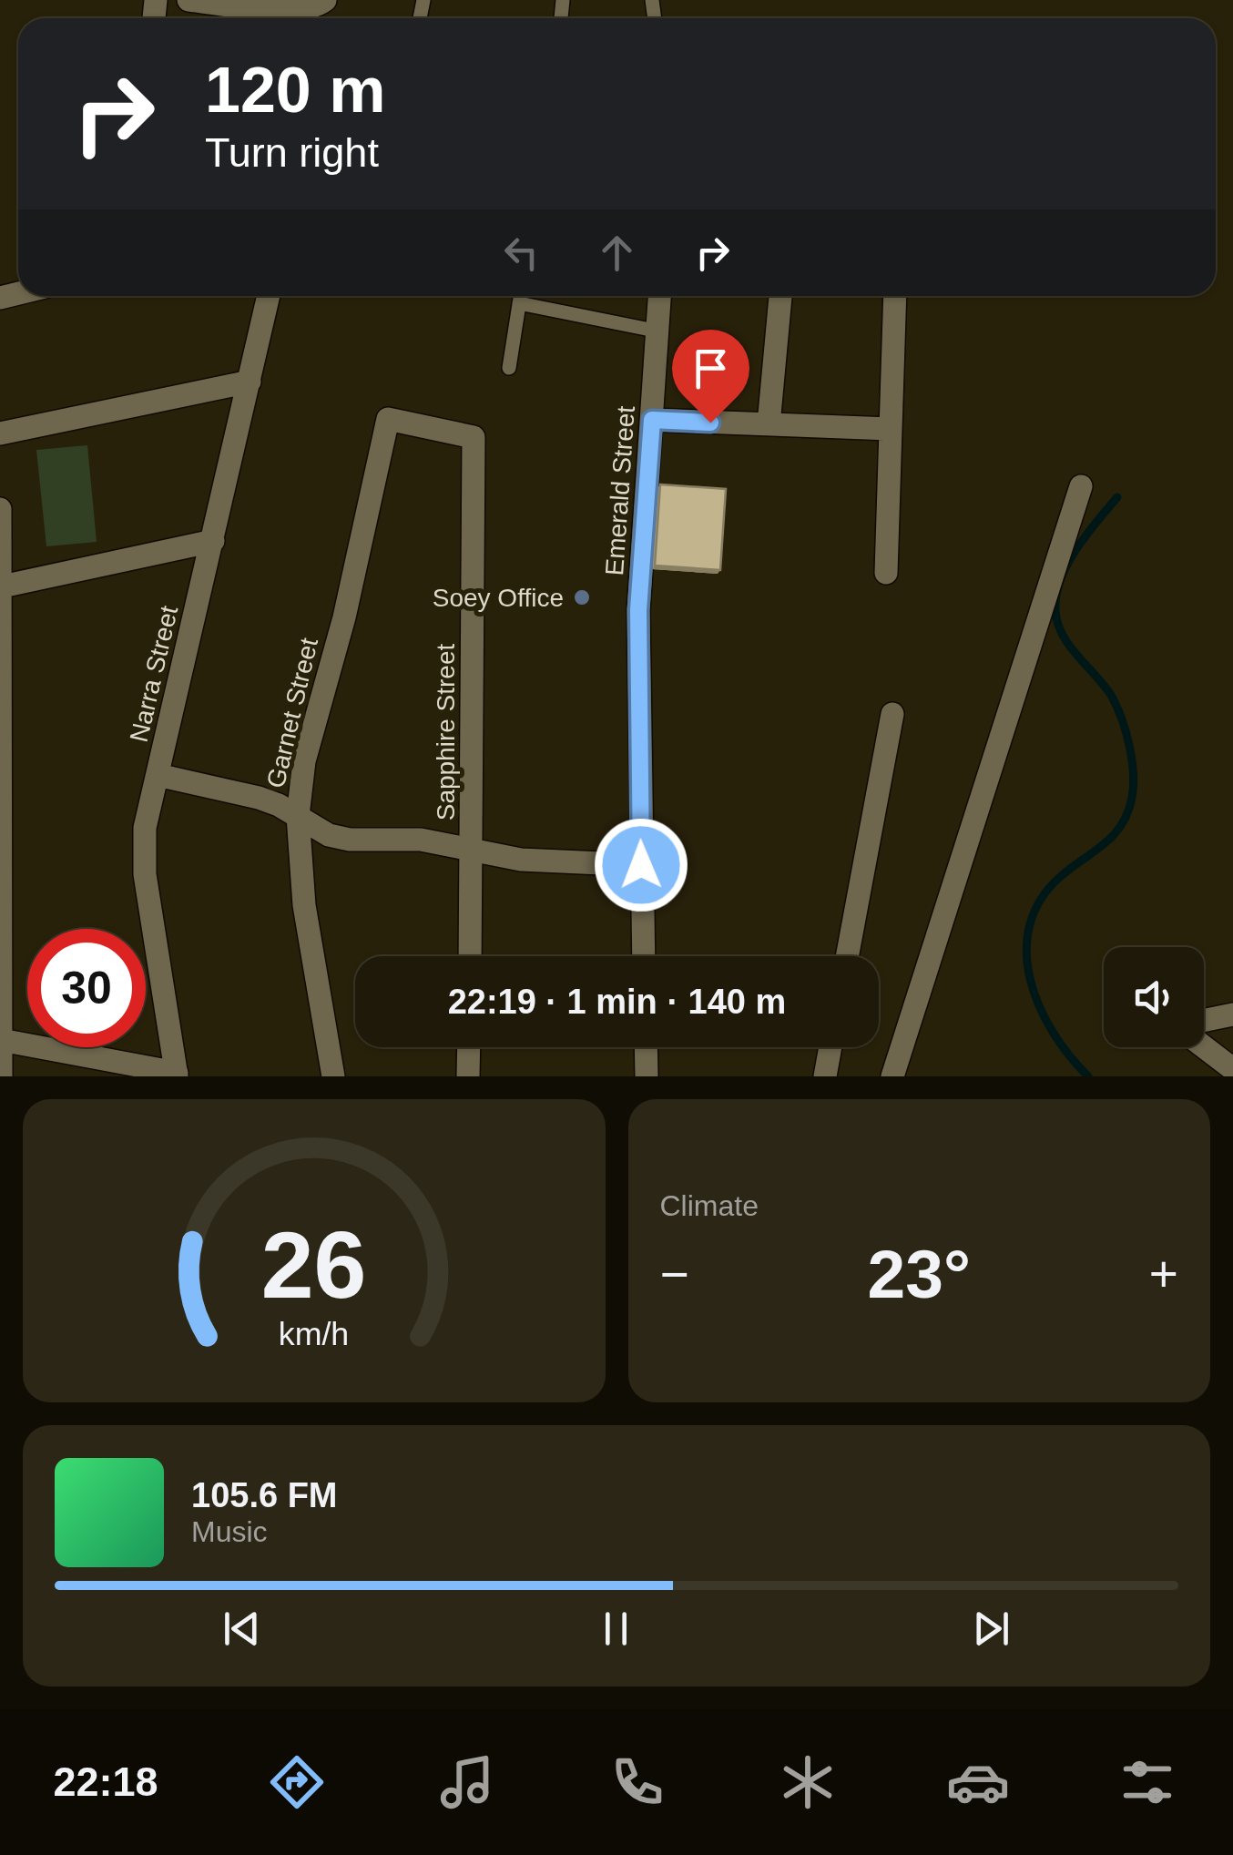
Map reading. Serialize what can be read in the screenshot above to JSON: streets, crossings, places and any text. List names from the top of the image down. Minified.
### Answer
{"streets":{"street":["Emerald Street","Narra Street","Garnet Street","Sapphire Street"]},"crossings":[["Garnet Street","Sapphire Street"]],"places":["Soey Office"],"page":{"turn":["120 m","Turn right"],"limit":"30","trip":"22:19 · 1 min · 140 m","tile":"Climate","heat":["−","23°","+"],"song":["105.6 FM","Music"],"tabs":"22:18","gauge":["26","km/h"]}}
